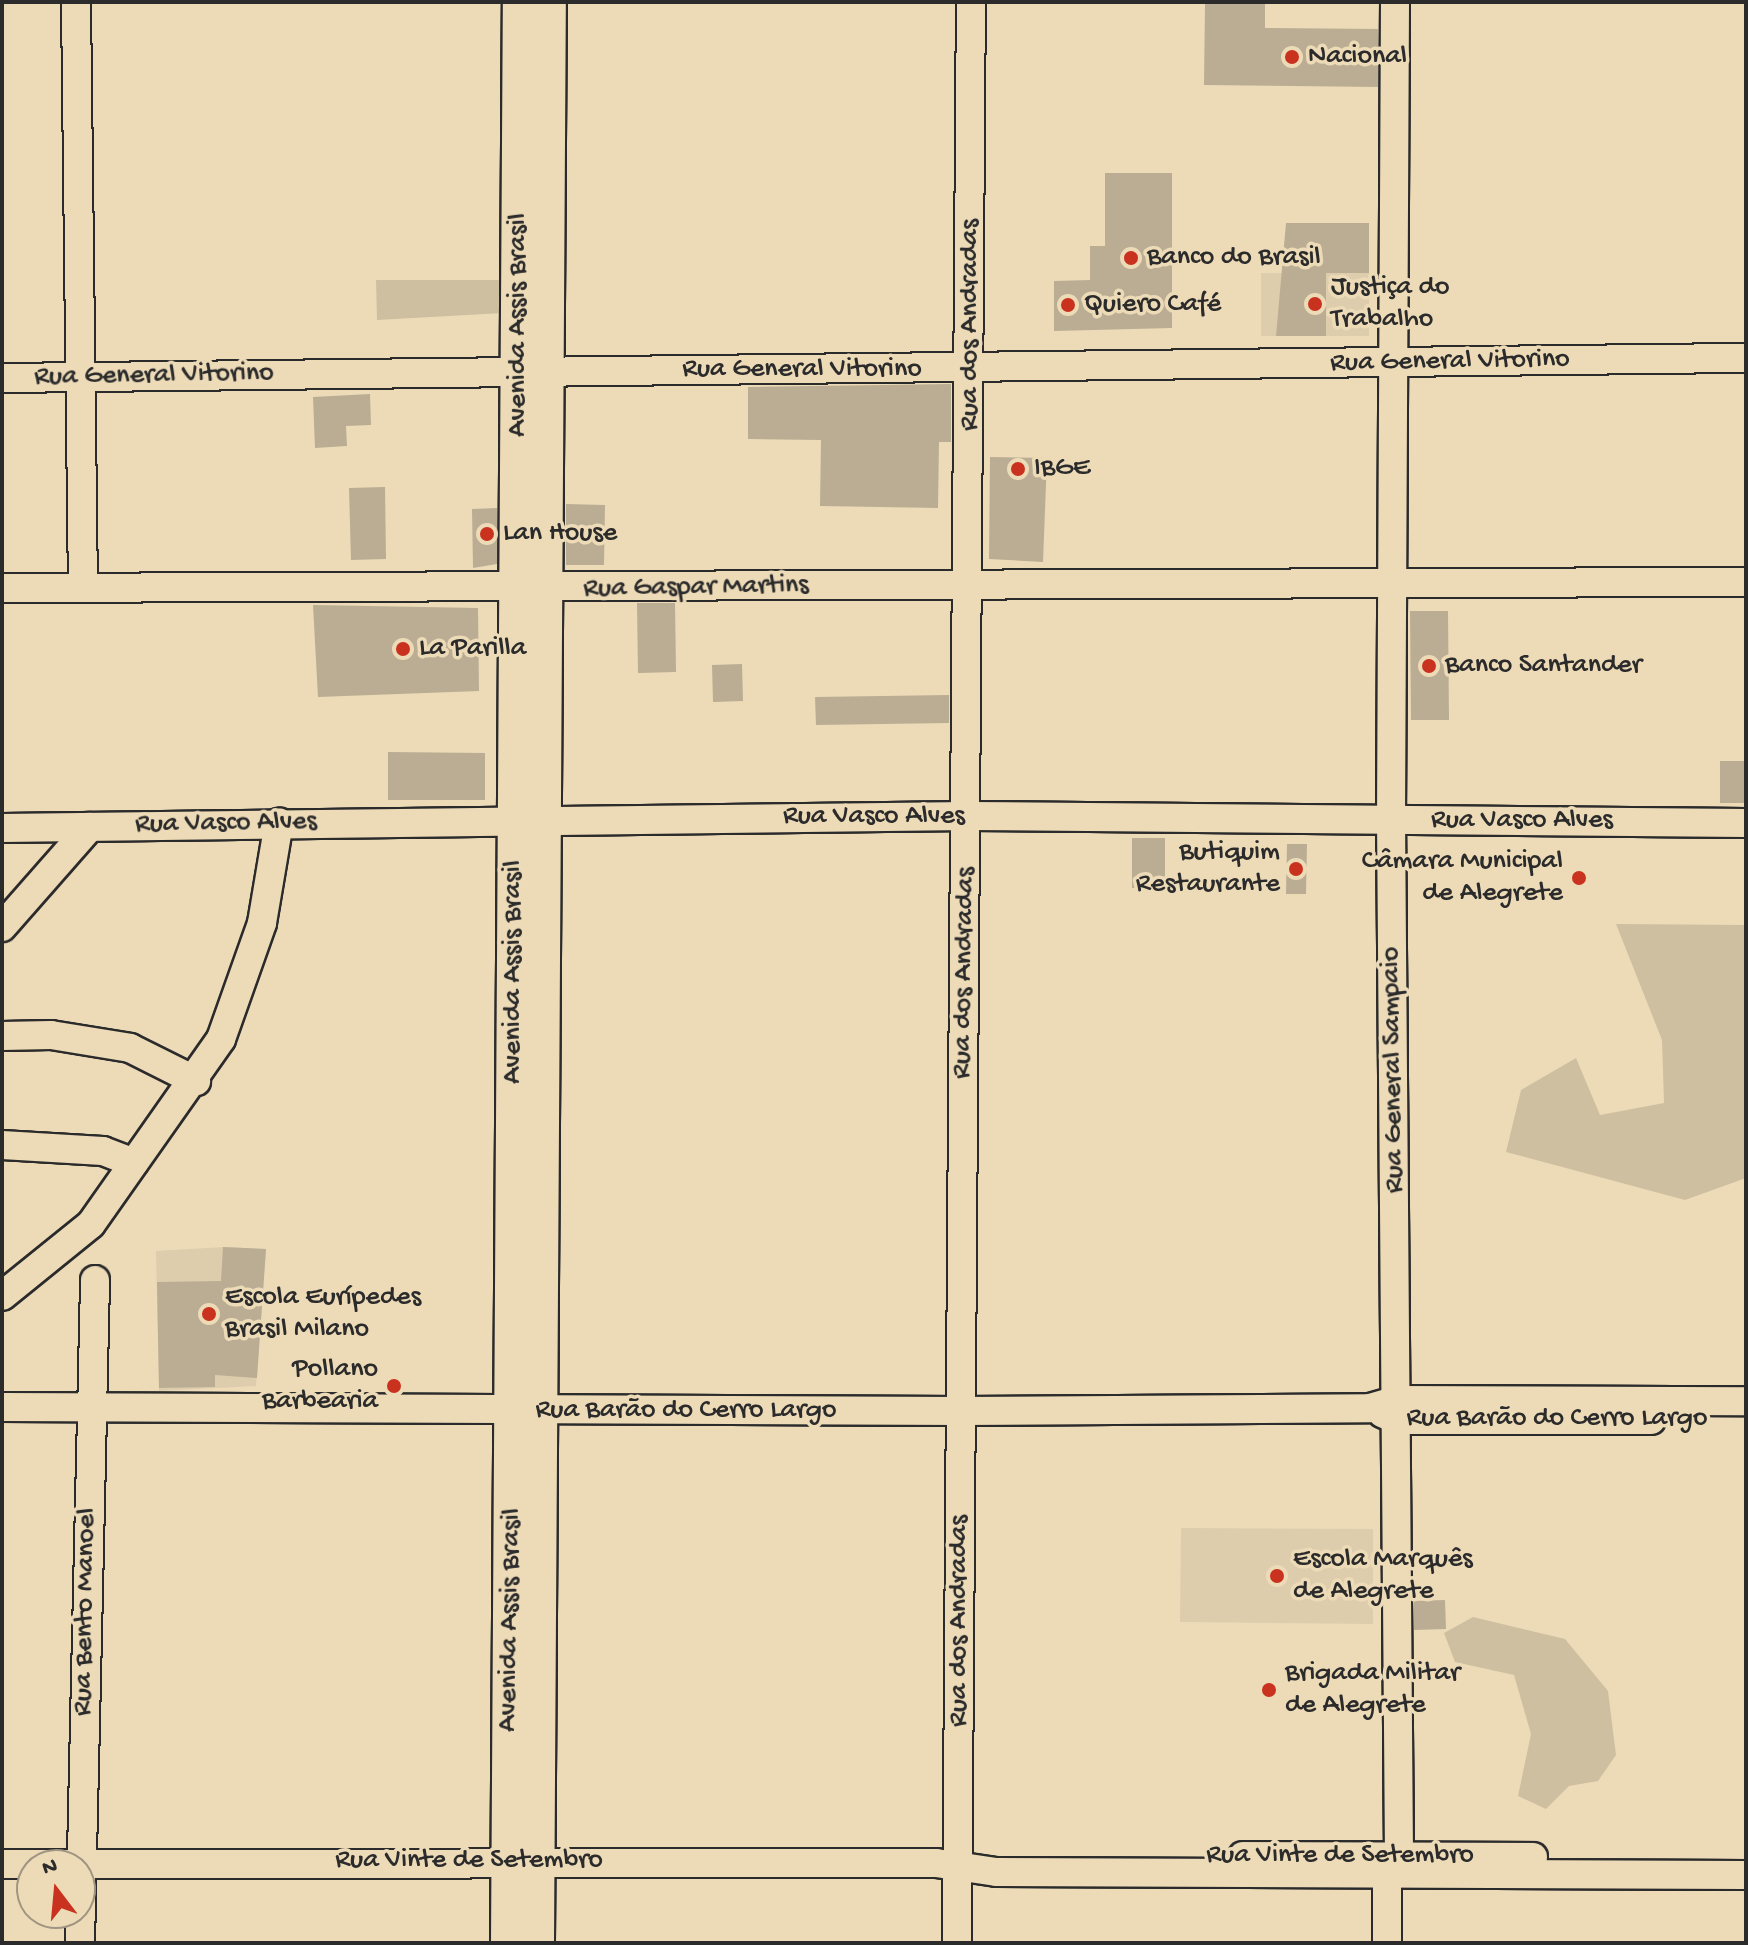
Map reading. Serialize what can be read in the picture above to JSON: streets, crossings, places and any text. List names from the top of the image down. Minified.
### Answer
{"streets":{"main road":["Avenida Assis Brasil"],"street":["Rua dos Andradas","Rua General Vitorino","Rua Gaspar Martins","Rua Vasco Alves","Rua General Sampaio","Rua Barão do Cerro Largo","Rua Bento Manoel","Rua Vinte de Setembro"]},"crossings":[["Avenida Assis Brasil","Rua General Vitorino"],["Avenida Assis Brasil","Rua Gaspar Martins"],["Avenida Assis Brasil","Rua Vasco Alves"],["Avenida Assis Brasil","Rua Barão do Cerro Largo"],["Avenida Assis Brasil","Rua Vinte de Setembro"],["Rua dos Andradas","Rua General Vitorino"],["Rua dos Andradas","Rua Gaspar Martins"],["Rua dos Andradas","Rua Vasco Alves"],["Rua dos Andradas","Rua Barão do Cerro Largo"],["Rua dos Andradas","Rua Vinte de Setembro"],["Rua General Vitorino","Rua General Sampaio"],["Rua Gaspar Martins","Rua General Sampaio"],["Rua Vasco Alves","Rua General Sampaio"],["Rua General Sampaio","Rua Barão do Cerro Largo"],["Rua General Sampaio","Rua Vinte de Setembro"],["Rua Barão do Cerro Largo","Rua Bento Manoel"]],"places":["Nacional","Banco do Brasil","Justiça do Trabalho","Quiero Café","IBGE","Lan House","La Parilla","Banco Santander","Butiquim Restaurante","Câmara Municipal de Alegrete","Escola Eurípedes Brasil Milano","Pollano Barbearia","Escola Marquês de Alegrete","Brigada Militar de Alegrete"],"north":"top"}
